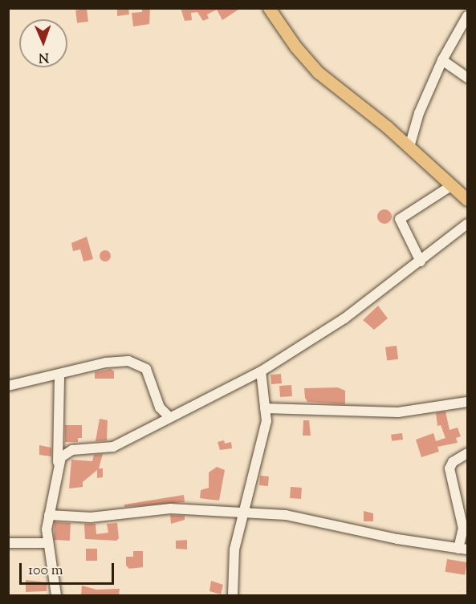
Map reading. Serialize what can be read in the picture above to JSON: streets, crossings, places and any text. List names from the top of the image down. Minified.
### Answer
{"scale_bar":"100 m","north":"bottom"}
